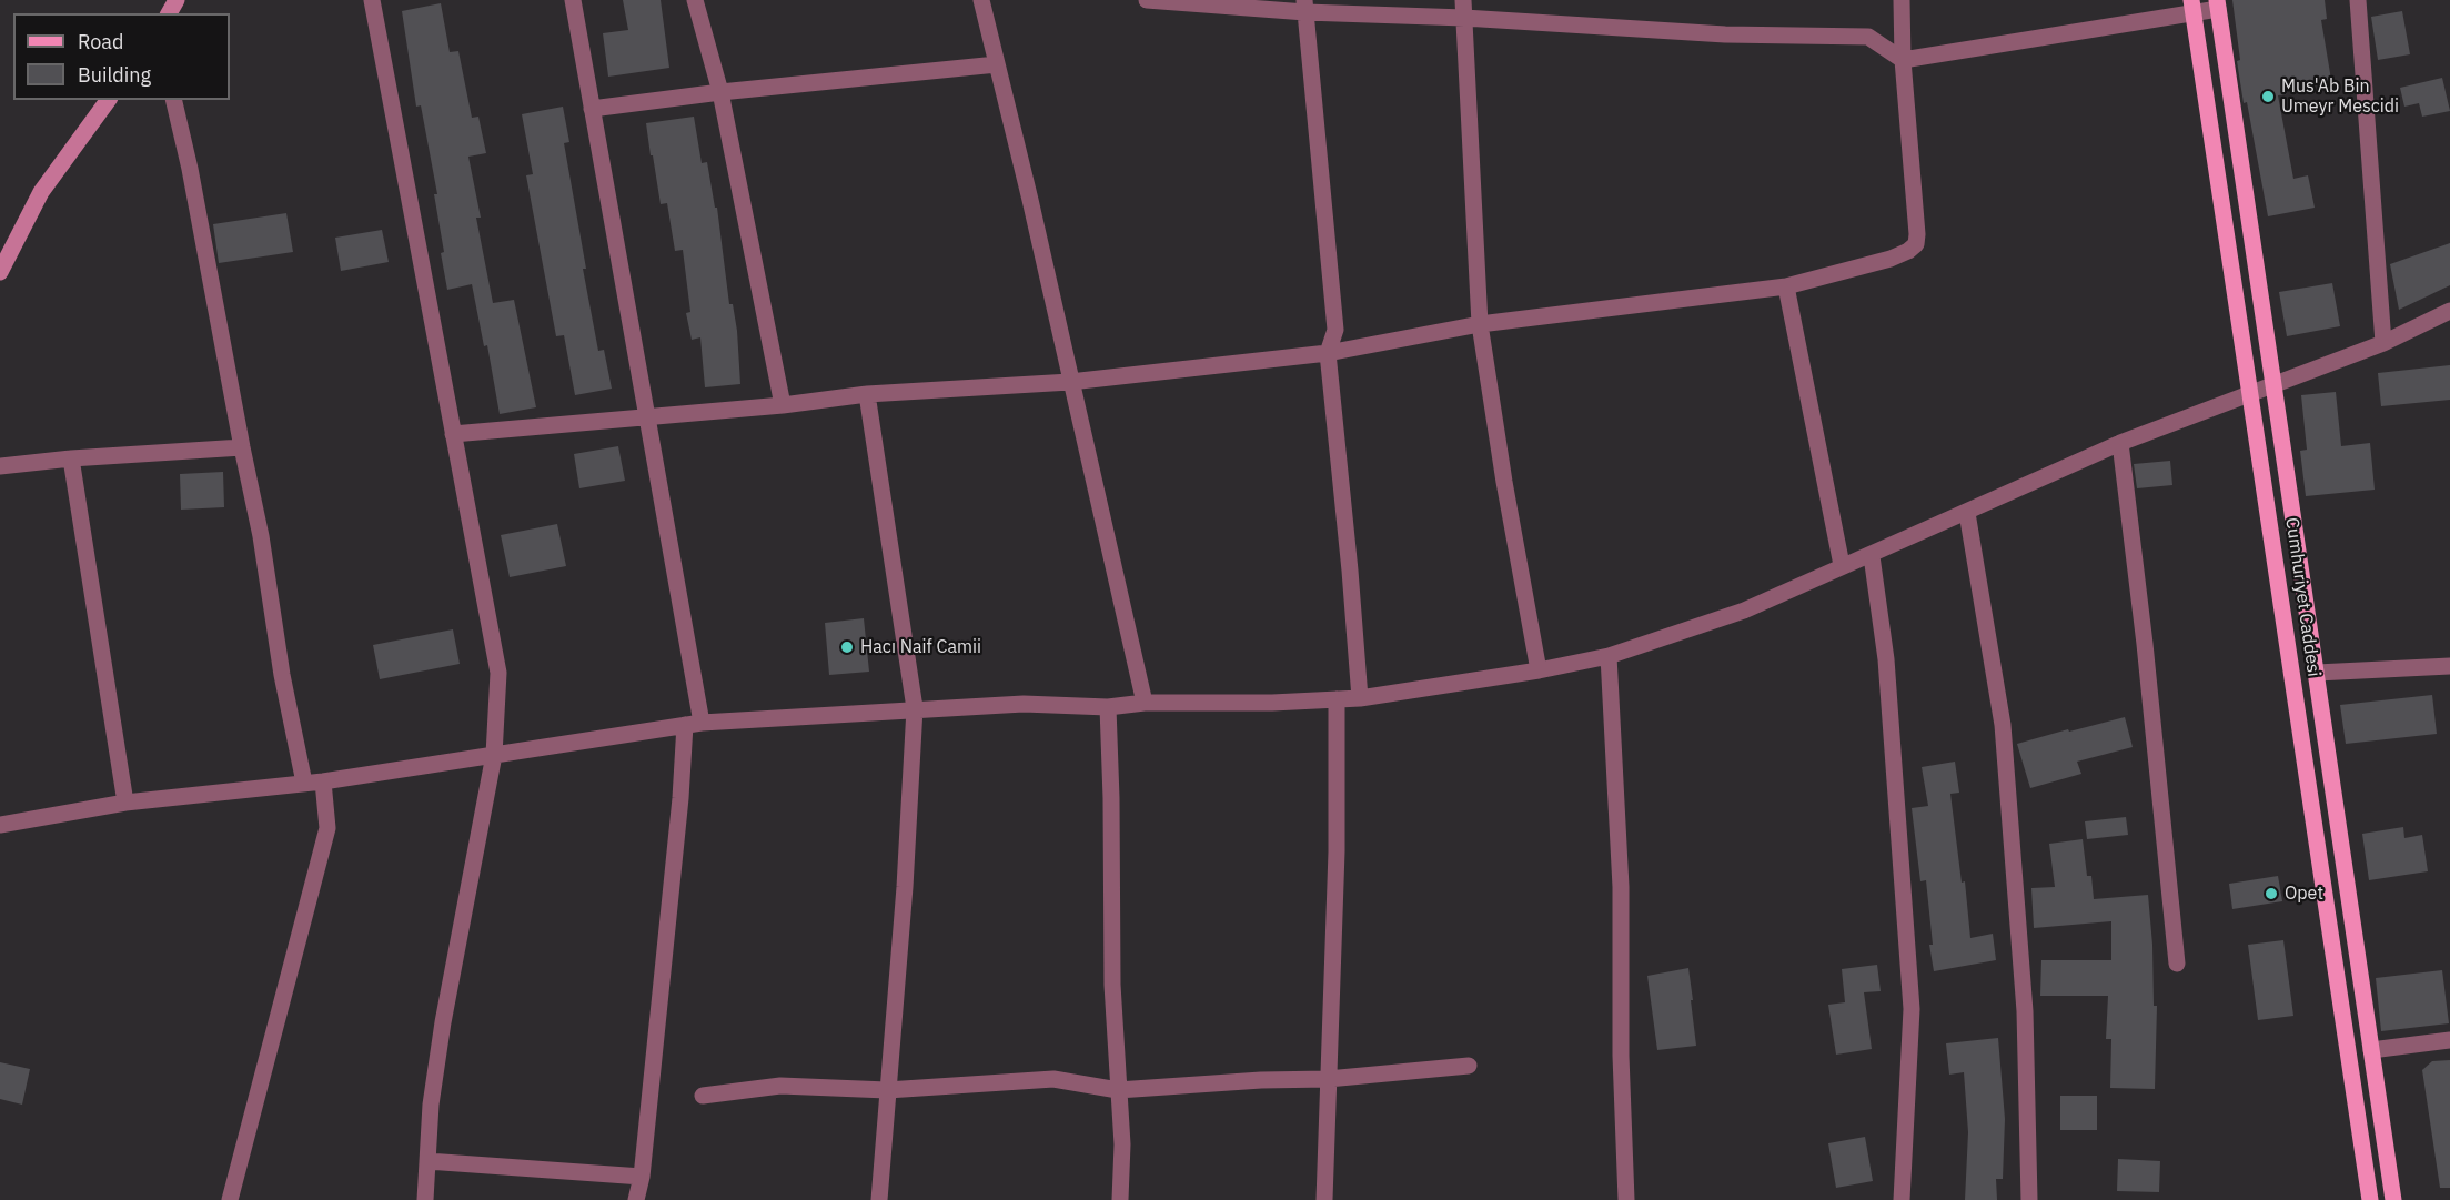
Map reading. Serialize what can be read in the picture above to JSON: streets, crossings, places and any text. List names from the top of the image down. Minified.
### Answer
{"streets":{"main road":["Cumhuriyet Caddesi"]},"places":["Mus'Ab Bin Umeyr Mescidi","Hacı Naif Camii","Opet"],"legend":["Road","Building"]}
